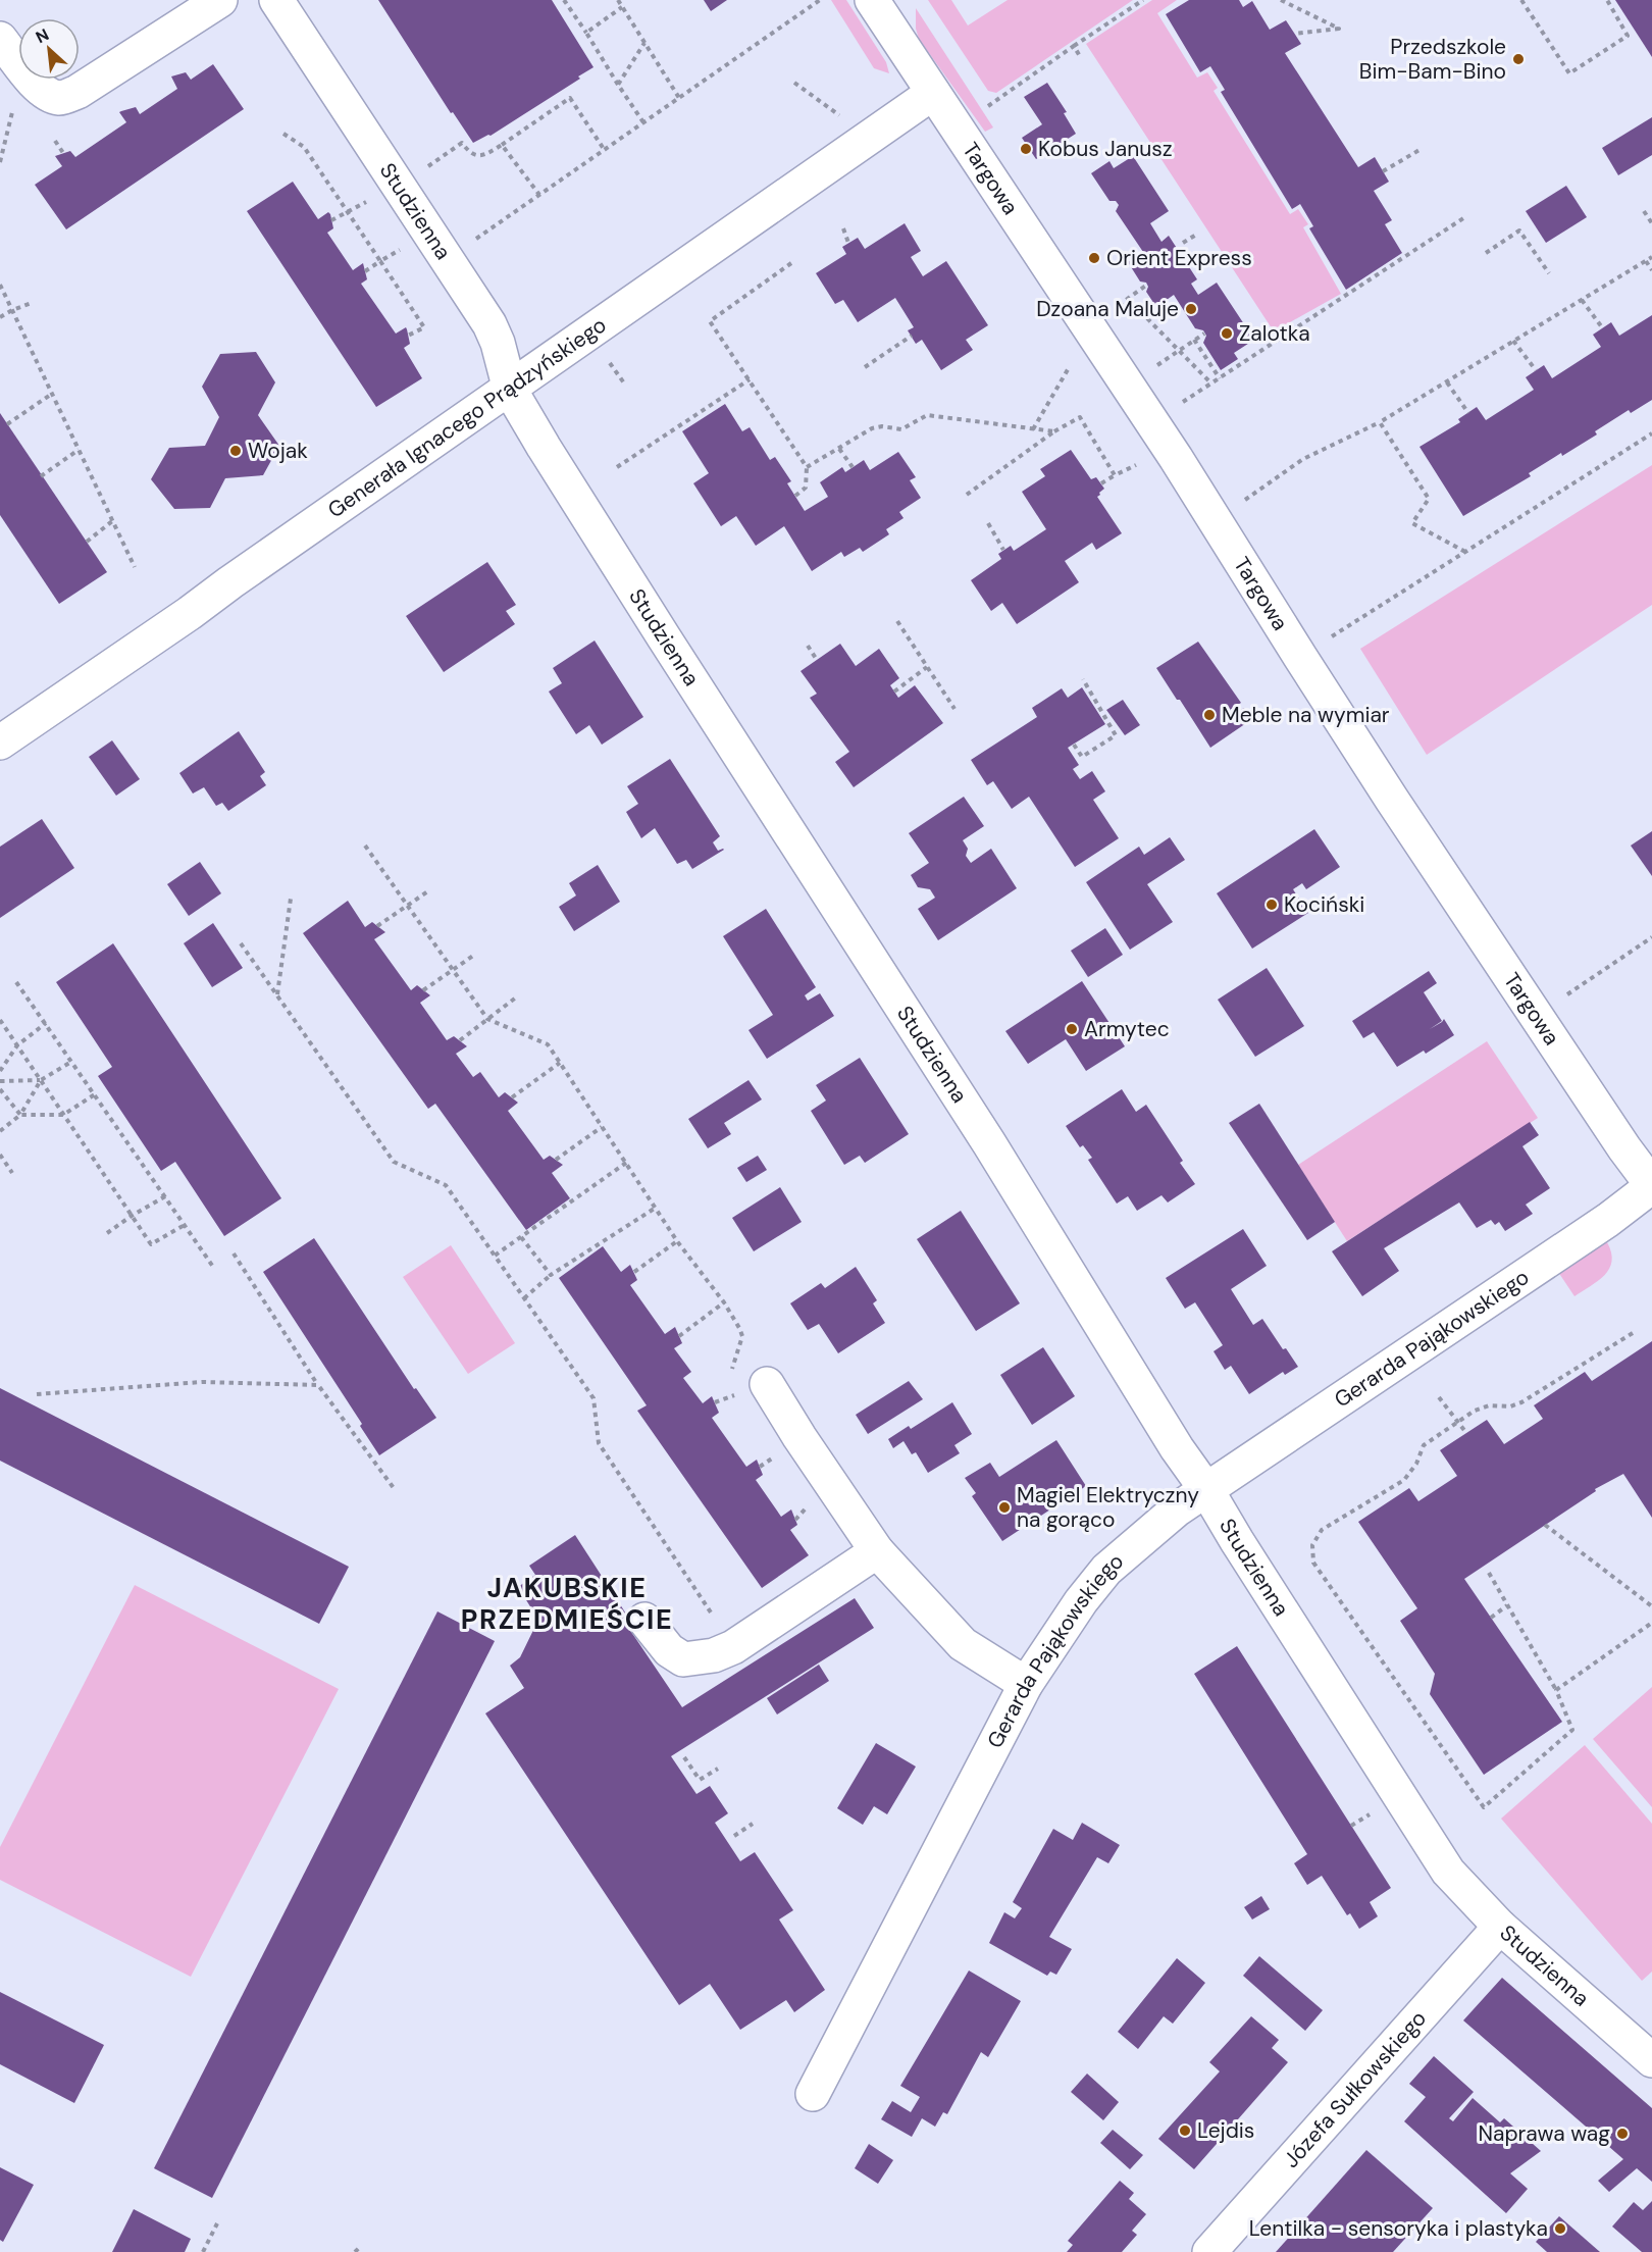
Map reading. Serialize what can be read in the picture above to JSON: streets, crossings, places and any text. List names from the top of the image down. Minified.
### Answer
{"streets":{"street":["Targowa","Studzienna","Generała Ignacego Prądzyńskiego","Gerarda Pająkowskiego","Józefa Sułkowskiego"]},"crossings":[["Targowa","Generała Ignacego Prądzyńskiego"],["Targowa","Gerarda Pająkowskiego"],["Studzienna","Generała Ignacego Prądzyńskiego"],["Studzienna","Gerarda Pająkowskiego"],["Studzienna","Józefa Sułkowskiego"]],"districts":["JAKUBSKIE PRZEDMIEŚCIE"],"places":["Przedszkole Bim-Bam-Bino","Kobus Janusz","Orient Express","Dzoana Maluje","Zalotka","Wojak","Meble na wymiar","Kociński","Armytec","Magiel Elektryczny na gorąco","Lejdis","Naprawa wag","Lentilka - sensoryka i plastyka"],"north":"top left"}
